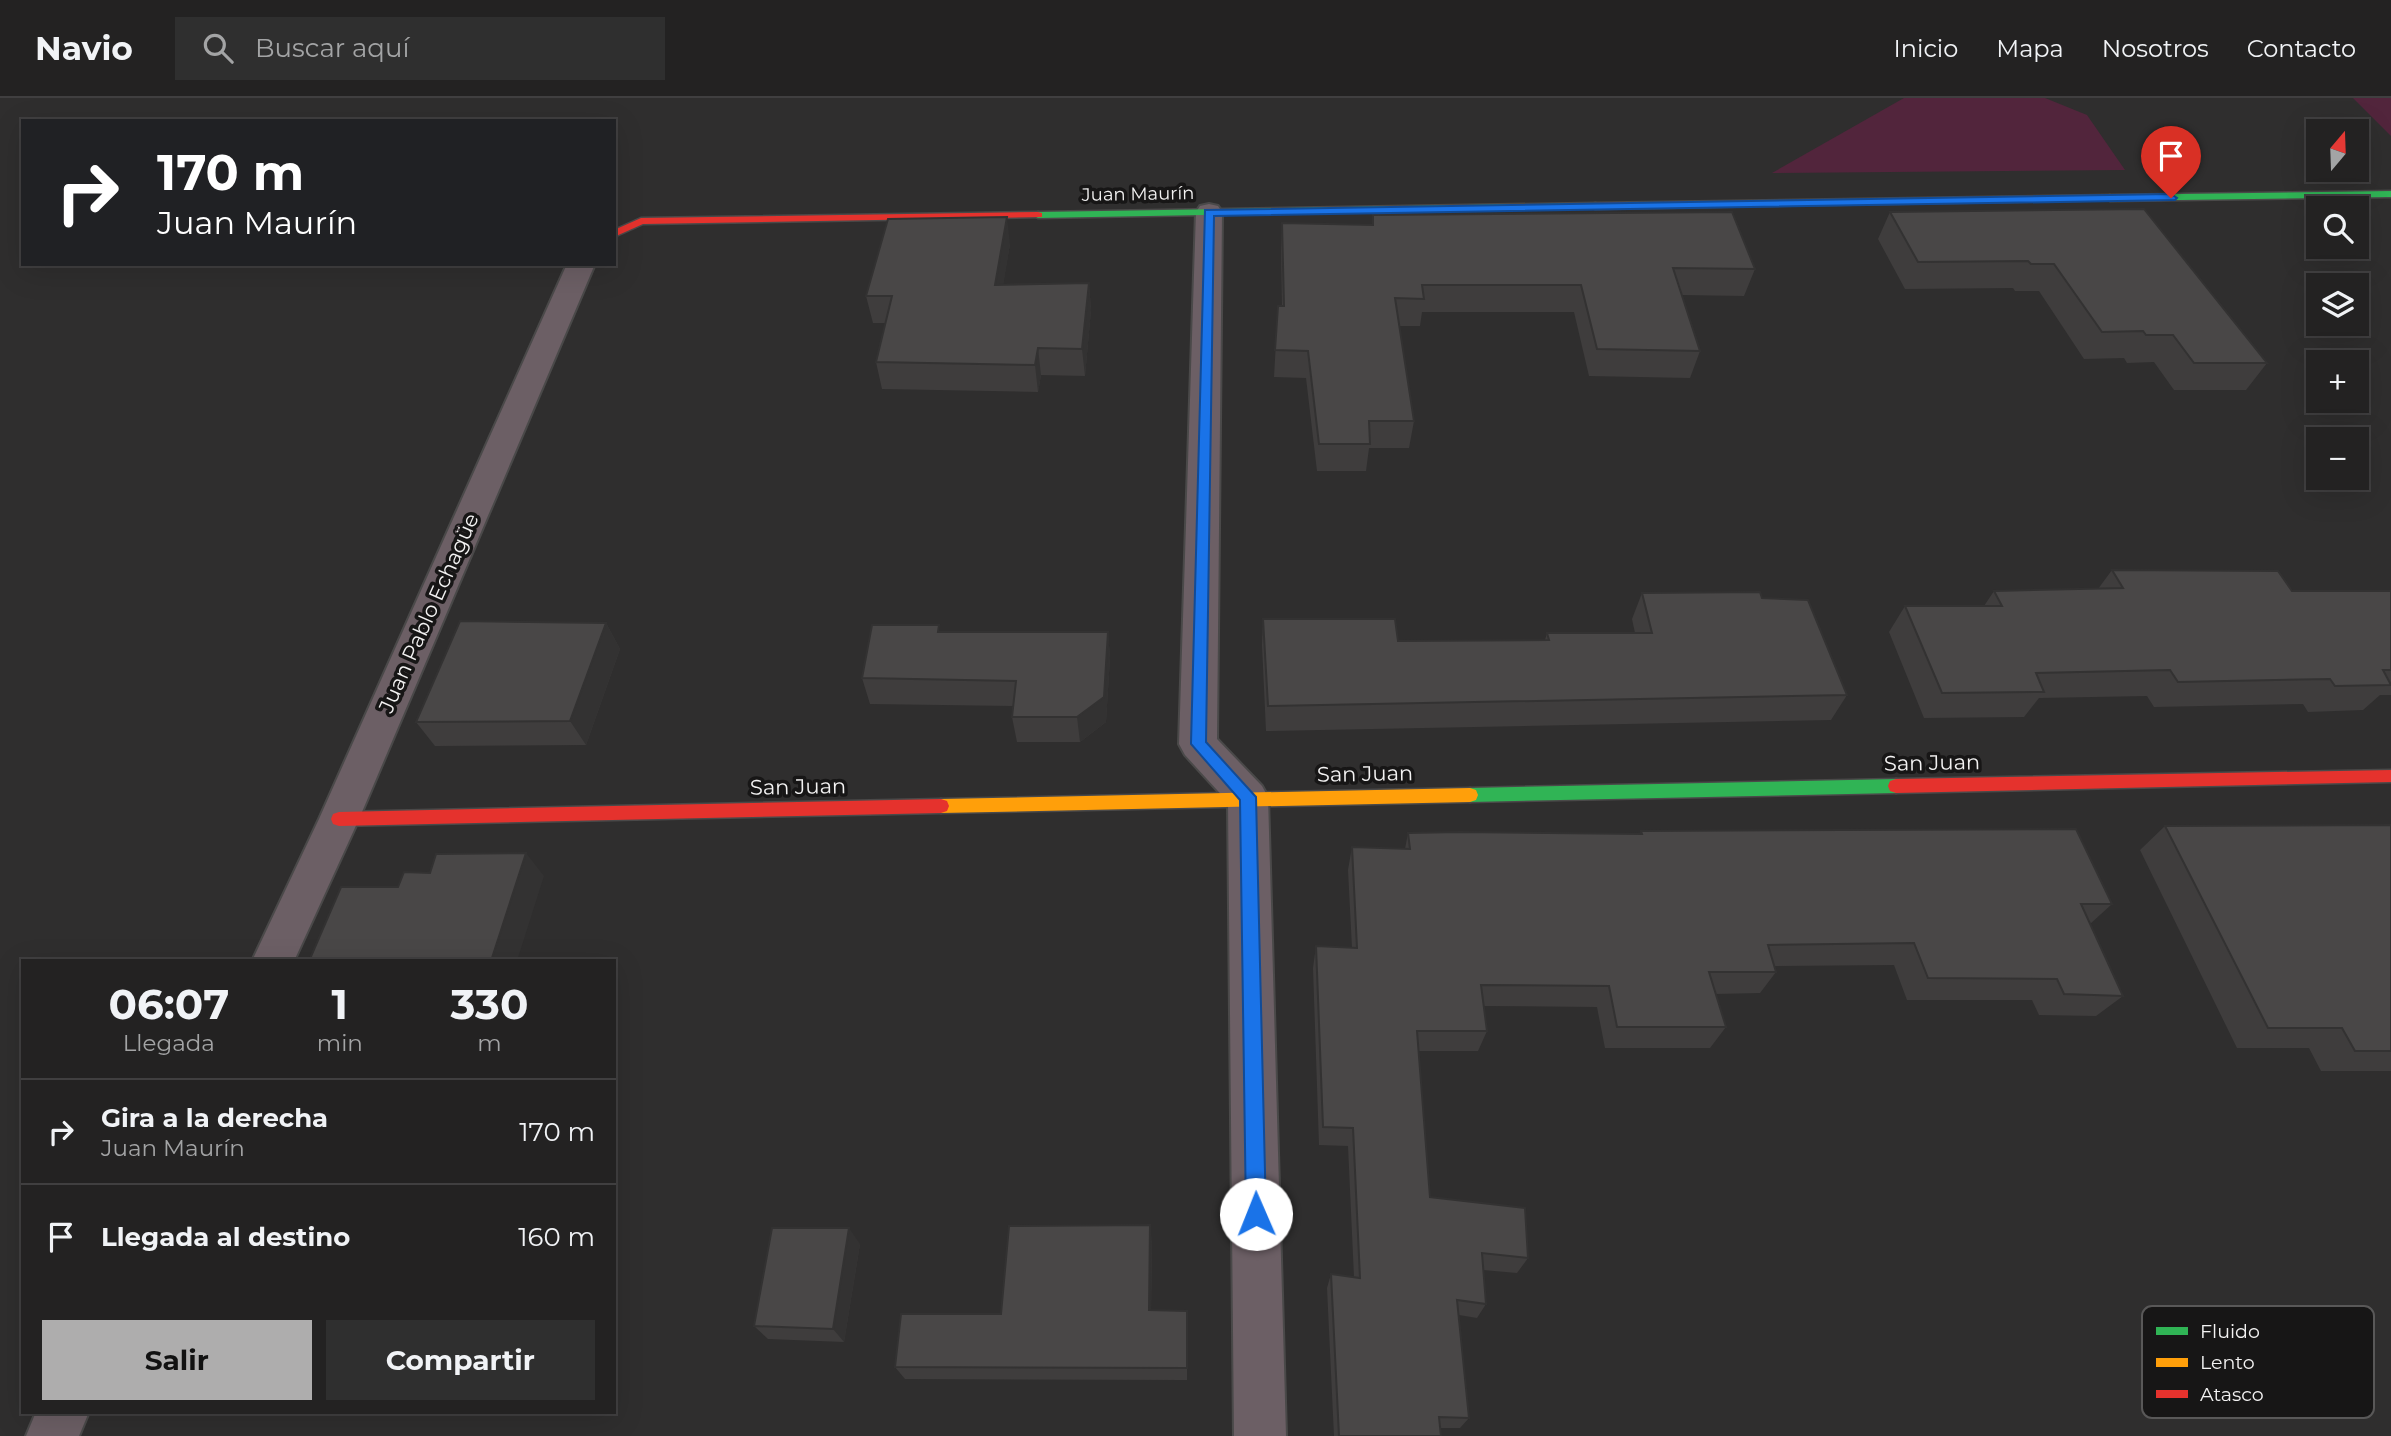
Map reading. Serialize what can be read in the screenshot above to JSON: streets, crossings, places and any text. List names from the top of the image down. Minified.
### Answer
{"streets":{"street":["Juan Maurín","Juan Pablo Echagüe","San Juan"]},"crossings":[["Juan Pablo Echagüe","San Juan"]],"legend":["Fluido","Lento","Atasco"],"north":"top","page":{"header":"Navio","search":"Buscar aquí","nav":["Inicio","Mapa","Nosotros","Contacto"],"map_buttons":["+","−"],"turn":["170 m","Juan Maurín"],"eta":["06:07","Llegada","1","min","330","m"],"list":[{"name":"Gira a la derecha","note":"Juan Maurín","value":"170 m"},{"name":"Llegada al destino","value":"160 m"}],"buttons":["Salir","Compartir"]}}
